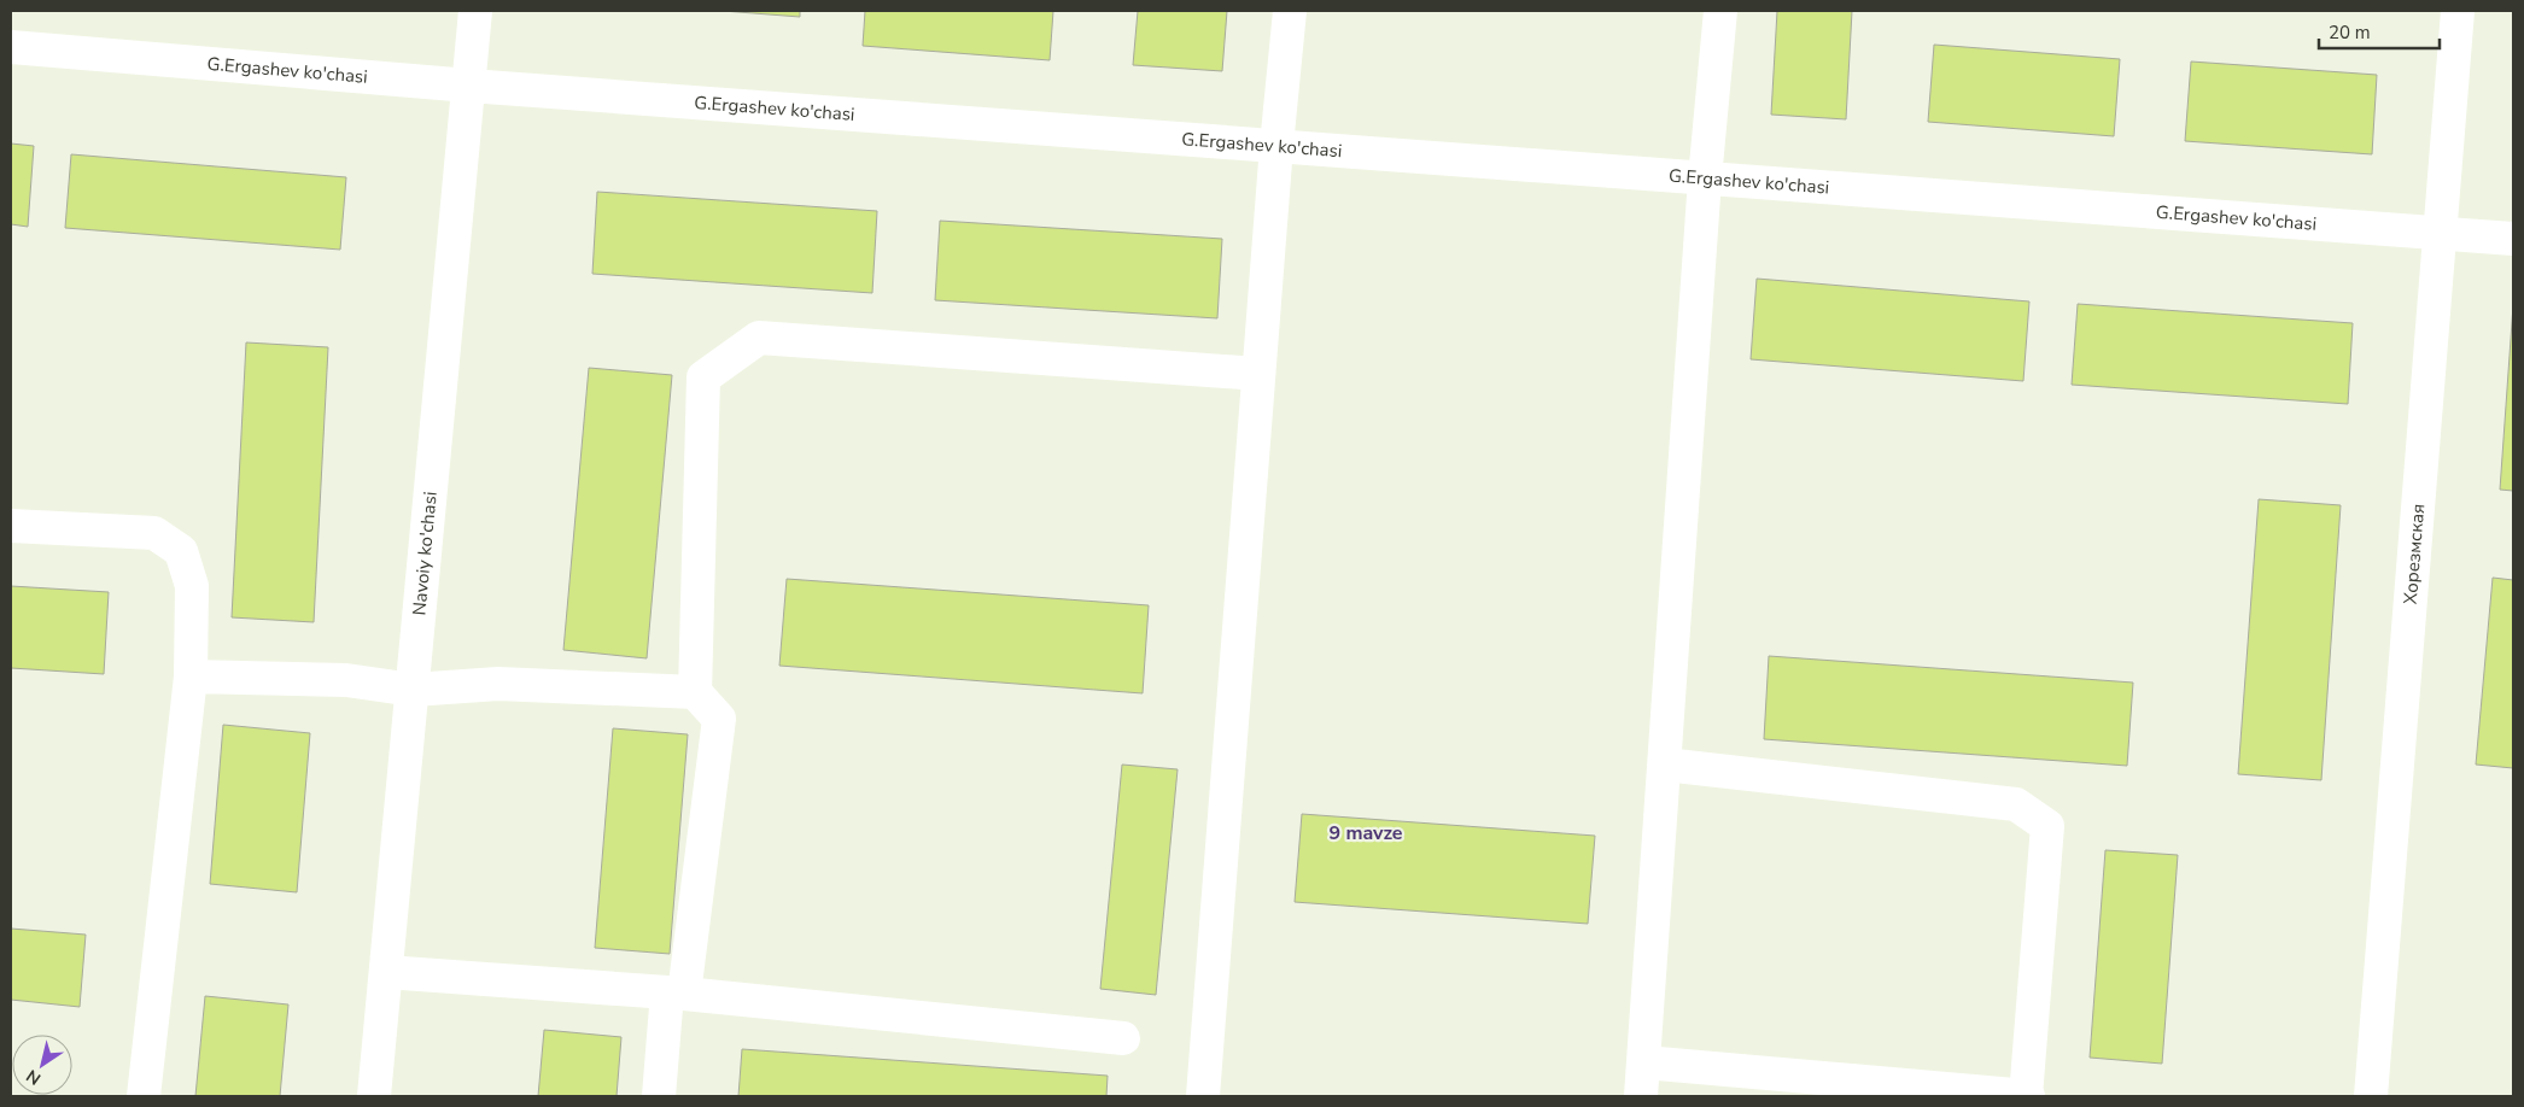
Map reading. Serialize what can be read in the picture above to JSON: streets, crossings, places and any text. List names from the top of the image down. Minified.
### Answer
{"streets":{"street":["G.Ergashev ko'chasi","Navoiy ko'chasi","Хорезмская"]},"crossings":[["G.Ergashev ko'chasi","Navoiy ko'chasi"],["G.Ergashev ko'chasi","Хорезмская"]],"districts":["9 mavze"],"scale_bar":"20 m","north":"bottom left"}
